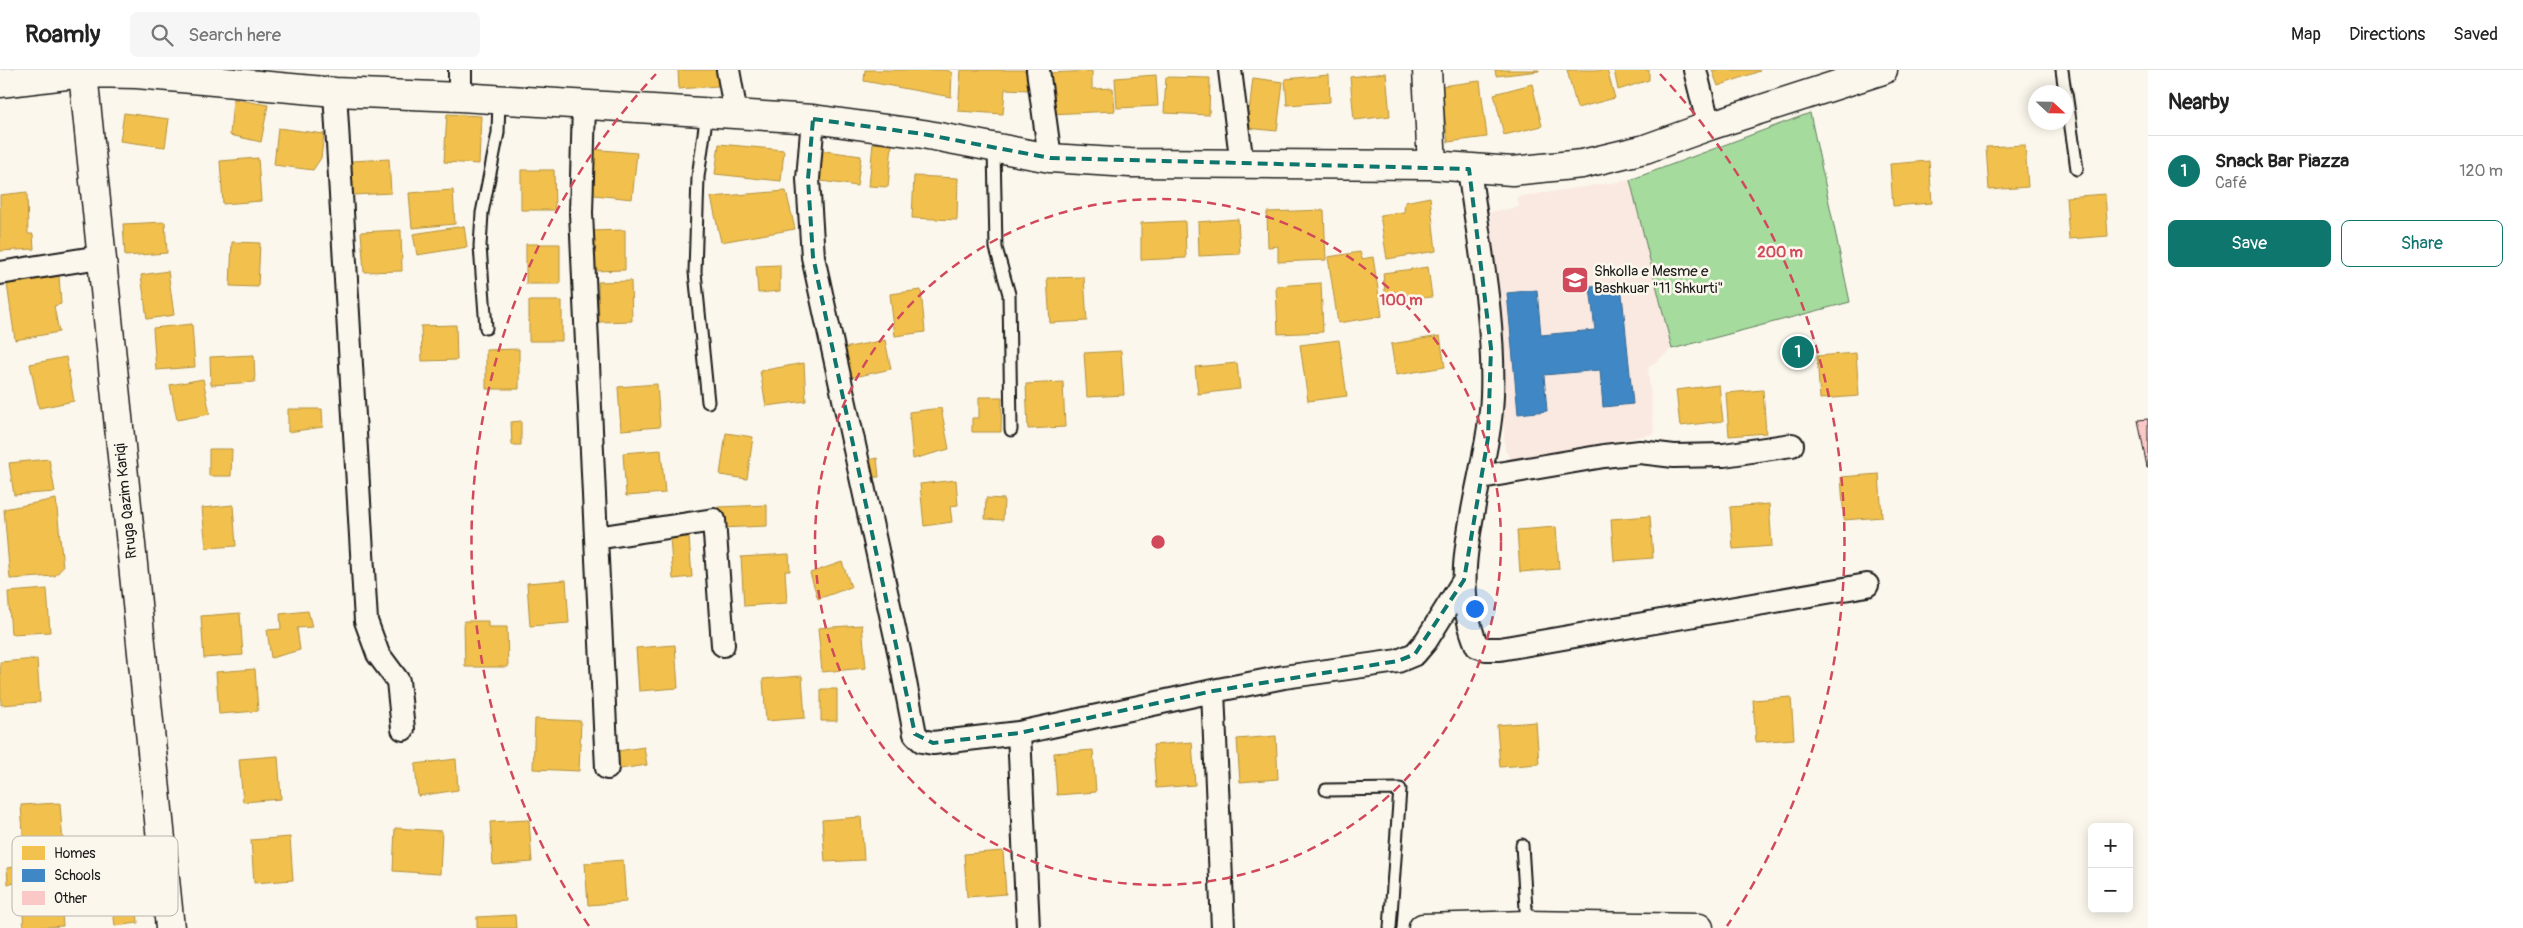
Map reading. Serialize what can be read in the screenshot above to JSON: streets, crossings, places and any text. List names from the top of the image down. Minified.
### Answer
{"streets":{"street":["Rruga Qazim Kariqi"]},"places":{"school or university":["Shkolla e Mesme e Bashkuar \"11 Shkurti\""]},"legend":["Homes","Schools","Other"],"north":"right","page":{"header":"Roamly","search":"Search here","nav":["Map","Directions","Saved"],"heading":"Nearby","list":[{"mark":"1","name":"Snack Bar Piazza","note":"Café","value":"120 m"}],"buttons":["Save","Share"],"pins":"1","map_buttons":["+","−"]},"rings":["200 m","100 m"]}
